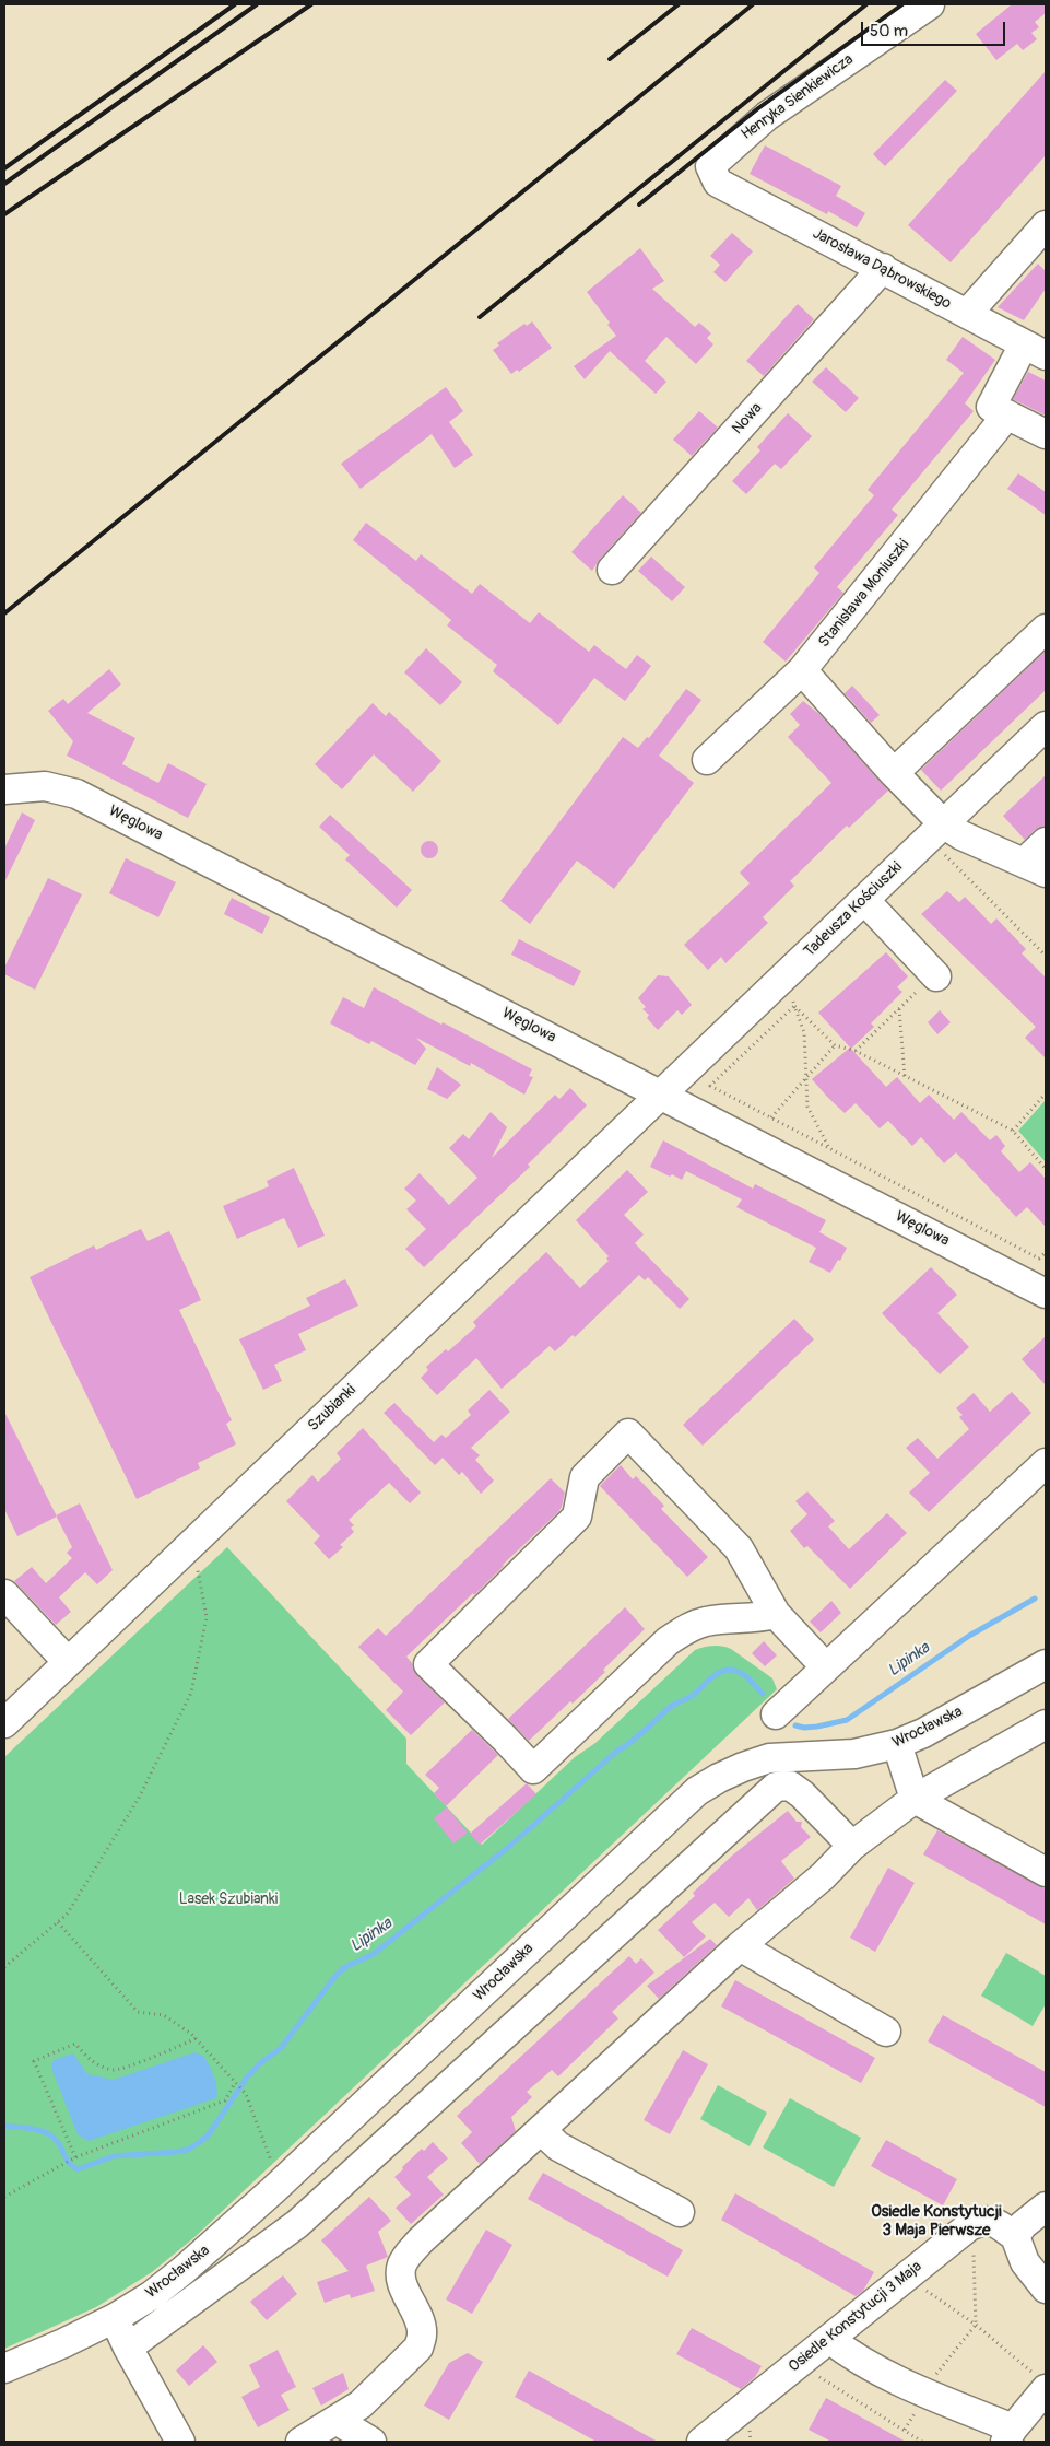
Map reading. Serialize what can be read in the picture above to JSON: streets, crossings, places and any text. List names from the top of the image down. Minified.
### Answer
{"streets":{"street":["Henryka Sienkiewicza","Jarosława Dąbrowskiego","Nowa","Stanisława Moniuszki","Węglowa","Tadeusza Kościuszki","Szubianki","Wrocławska","Osiedle Konstytucji 3 Maja"]},"crossings":[["Henryka Sienkiewicza","Jarosława Dąbrowskiego"],["Jarosława Dąbrowskiego","Nowa"],["Węglowa","Tadeusza Kościuszki"],["Węglowa","Szubianki"],["Tadeusza Kościuszki","Szubianki"]],"districts":["Osiedle Konstytucji 3 Maja Pierwsze"],"water":["Lipinka"],"parks":["Lasek Szubianki"],"scale_bar":"50 m"}
